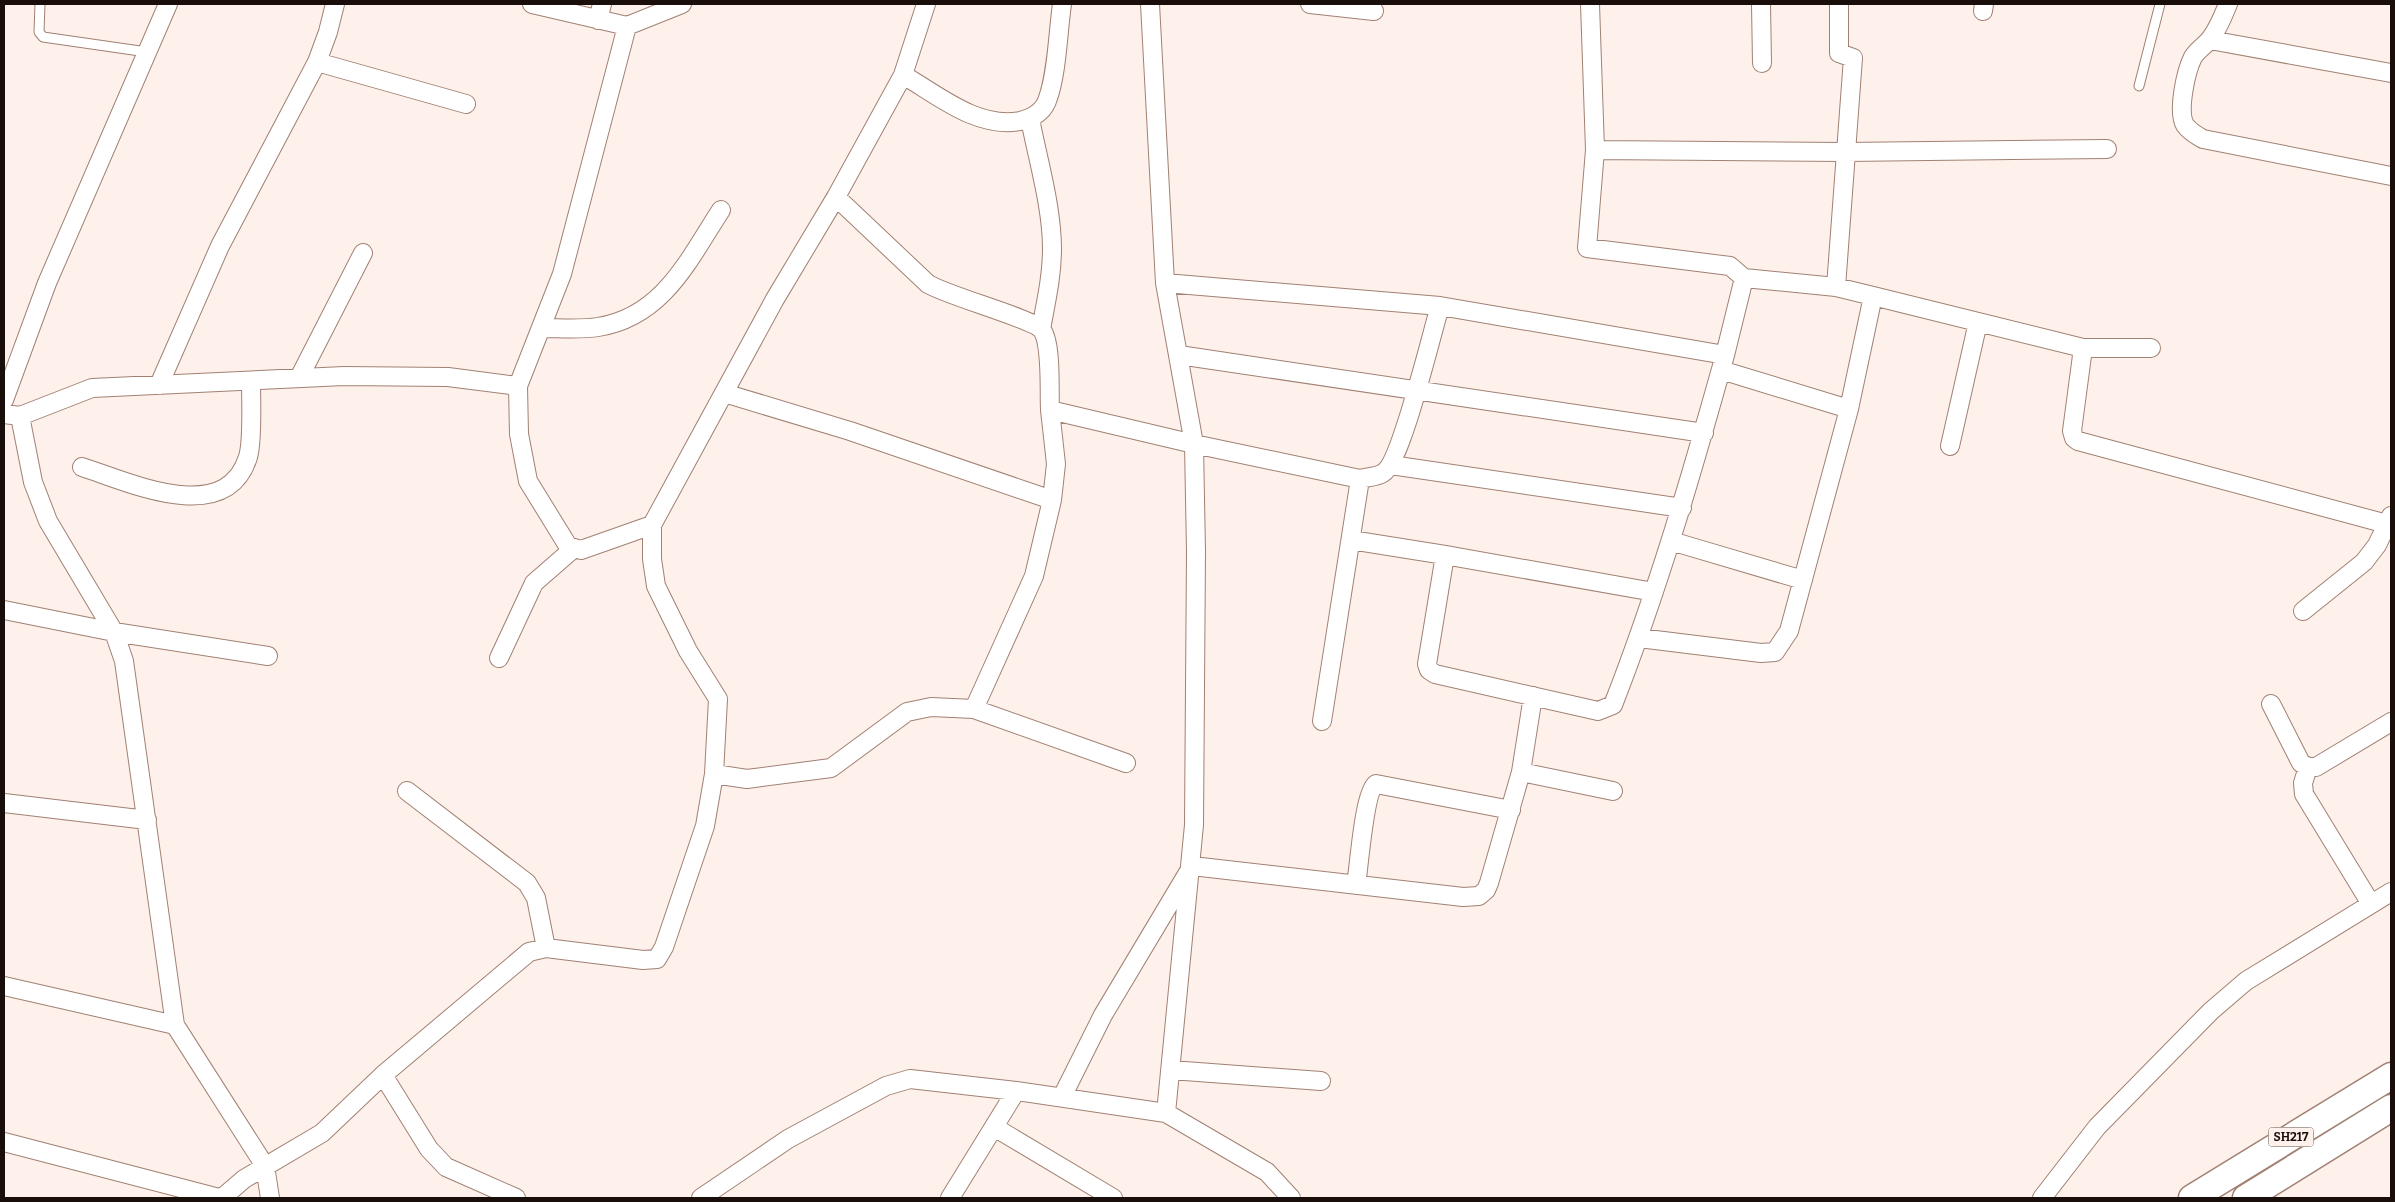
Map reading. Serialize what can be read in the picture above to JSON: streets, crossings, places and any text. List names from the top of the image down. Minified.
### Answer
{"streets":{"main road":["SH217"]}}
